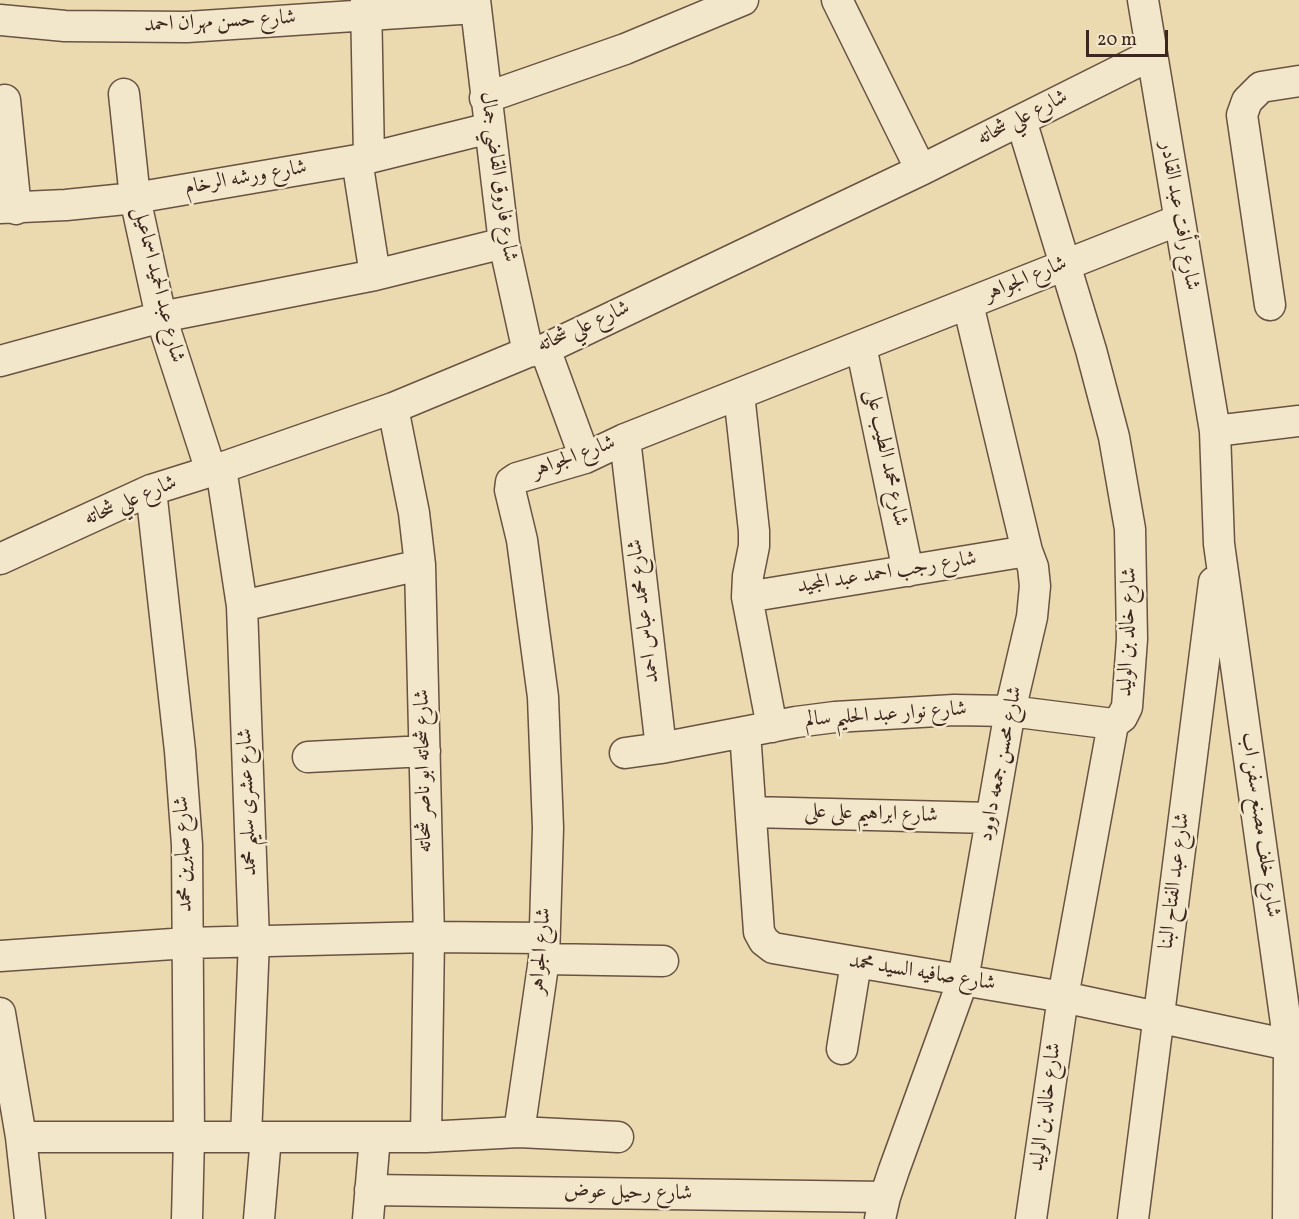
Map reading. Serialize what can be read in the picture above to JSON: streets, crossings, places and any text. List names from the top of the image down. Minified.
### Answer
{"streets":{"street":["شارع حسن مهران احمد","شارع علي شحاته","شارع فاروق القاضي جمال","شارع ورشه الرخام","شارع رأفت عبد القادر","شارع الجواهر","شارع عبد الحميد اسماعيل","شارع محمد الطيب على","شارع رجب احمد عبد المجيد","شارع محمد عباس احمد","شارع خالد بن الوليد","شارع نوار عبد الحليم سالم","شارع محسن جمعه داوود","شارع شحاته ابو ناصر شحاته","شارع عشرى سليم محمد","شارع ابراهيم على على","شارع خلف مصنع سفن اب","شارع صابرين محمد","شارع عبد الفتاح البنا","شارع صافيه السيد محمد","شارع رحيل عوض"]},"crossings":[["شارع حسن مهران احمد","شارع فاروق القاضي جمال"],["شارع علي شحاته","شارع فاروق القاضي جمال"],["شارع علي شحاته","شارع رأفت عبد القادر"],["شارع علي شحاته","شارع عبد الحميد اسماعيل"],["شارع علي شحاته","شارع خالد بن الوليد"],["شارع علي شحاته","شارع شحاته ابو ناصر شحاته"],["شارع علي شحاته","شارع عشرى سليم محمد"],["شارع علي شحاته","شارع صابرين محمد"],["شارع فاروق القاضي جمال","شارع ورشه الرخام"],["شارع فاروق القاضي جمال","شارع الجواهر"],["شارع ورشه الرخام","شارع عبد الحميد اسماعيل"],["شارع رأفت عبد القادر","شارع الجواهر"],["شارع رأفت عبد القادر","شارع خلف مصنع سفن اب"],["شارع الجواهر","شارع محمد الطيب على"],["شارع الجواهر","شارع محمد عباس احمد"],["شارع الجواهر","شارع خالد بن الوليد"],["شارع الجواهر","شارع محسن جمعه داوود"],["شارع الجواهر","شارع صافيه السيد محمد"],["شارع عبد الحميد اسماعيل","شارع عشرى سليم محمد"],["شارع محمد الطيب على","شارع رجب احمد عبد المجيد"],["شارع رجب احمد عبد المجيد","شارع محسن جمعه داوود"],["شارع رجب احمد عبد المجيد","شارع صافيه السيد محمد"],["شارع محمد عباس احمد","شارع نوار عبد الحليم سالم"],["شارع خالد بن الوليد","شارع نوار عبد الحليم سالم"],["شارع خالد بن الوليد","شارع صافيه السيد محمد"],["شارع نوار عبد الحليم سالم","شارع محسن جمعه داوود"],["شارع نوار عبد الحليم سالم","شارع صافيه السيد محمد"],["شارع محسن جمعه داوود","شارع ابراهيم على على"],["شارع محسن جمعه داوود","شارع صافيه السيد محمد"],["شارع محسن جمعه داوود","شارع رحيل عوض"],["شارع ابراهيم على على","شارع صافيه السيد محمد"],["شارع خلف مصنع سفن اب","شارع عبد الفتاح البنا"],["شارع خلف مصنع سفن اب","شارع صافيه السيد محمد"],["شارع عبد الفتاح البنا","شارع صافيه السيد محمد"]],"scale_bar":"20 m"}
